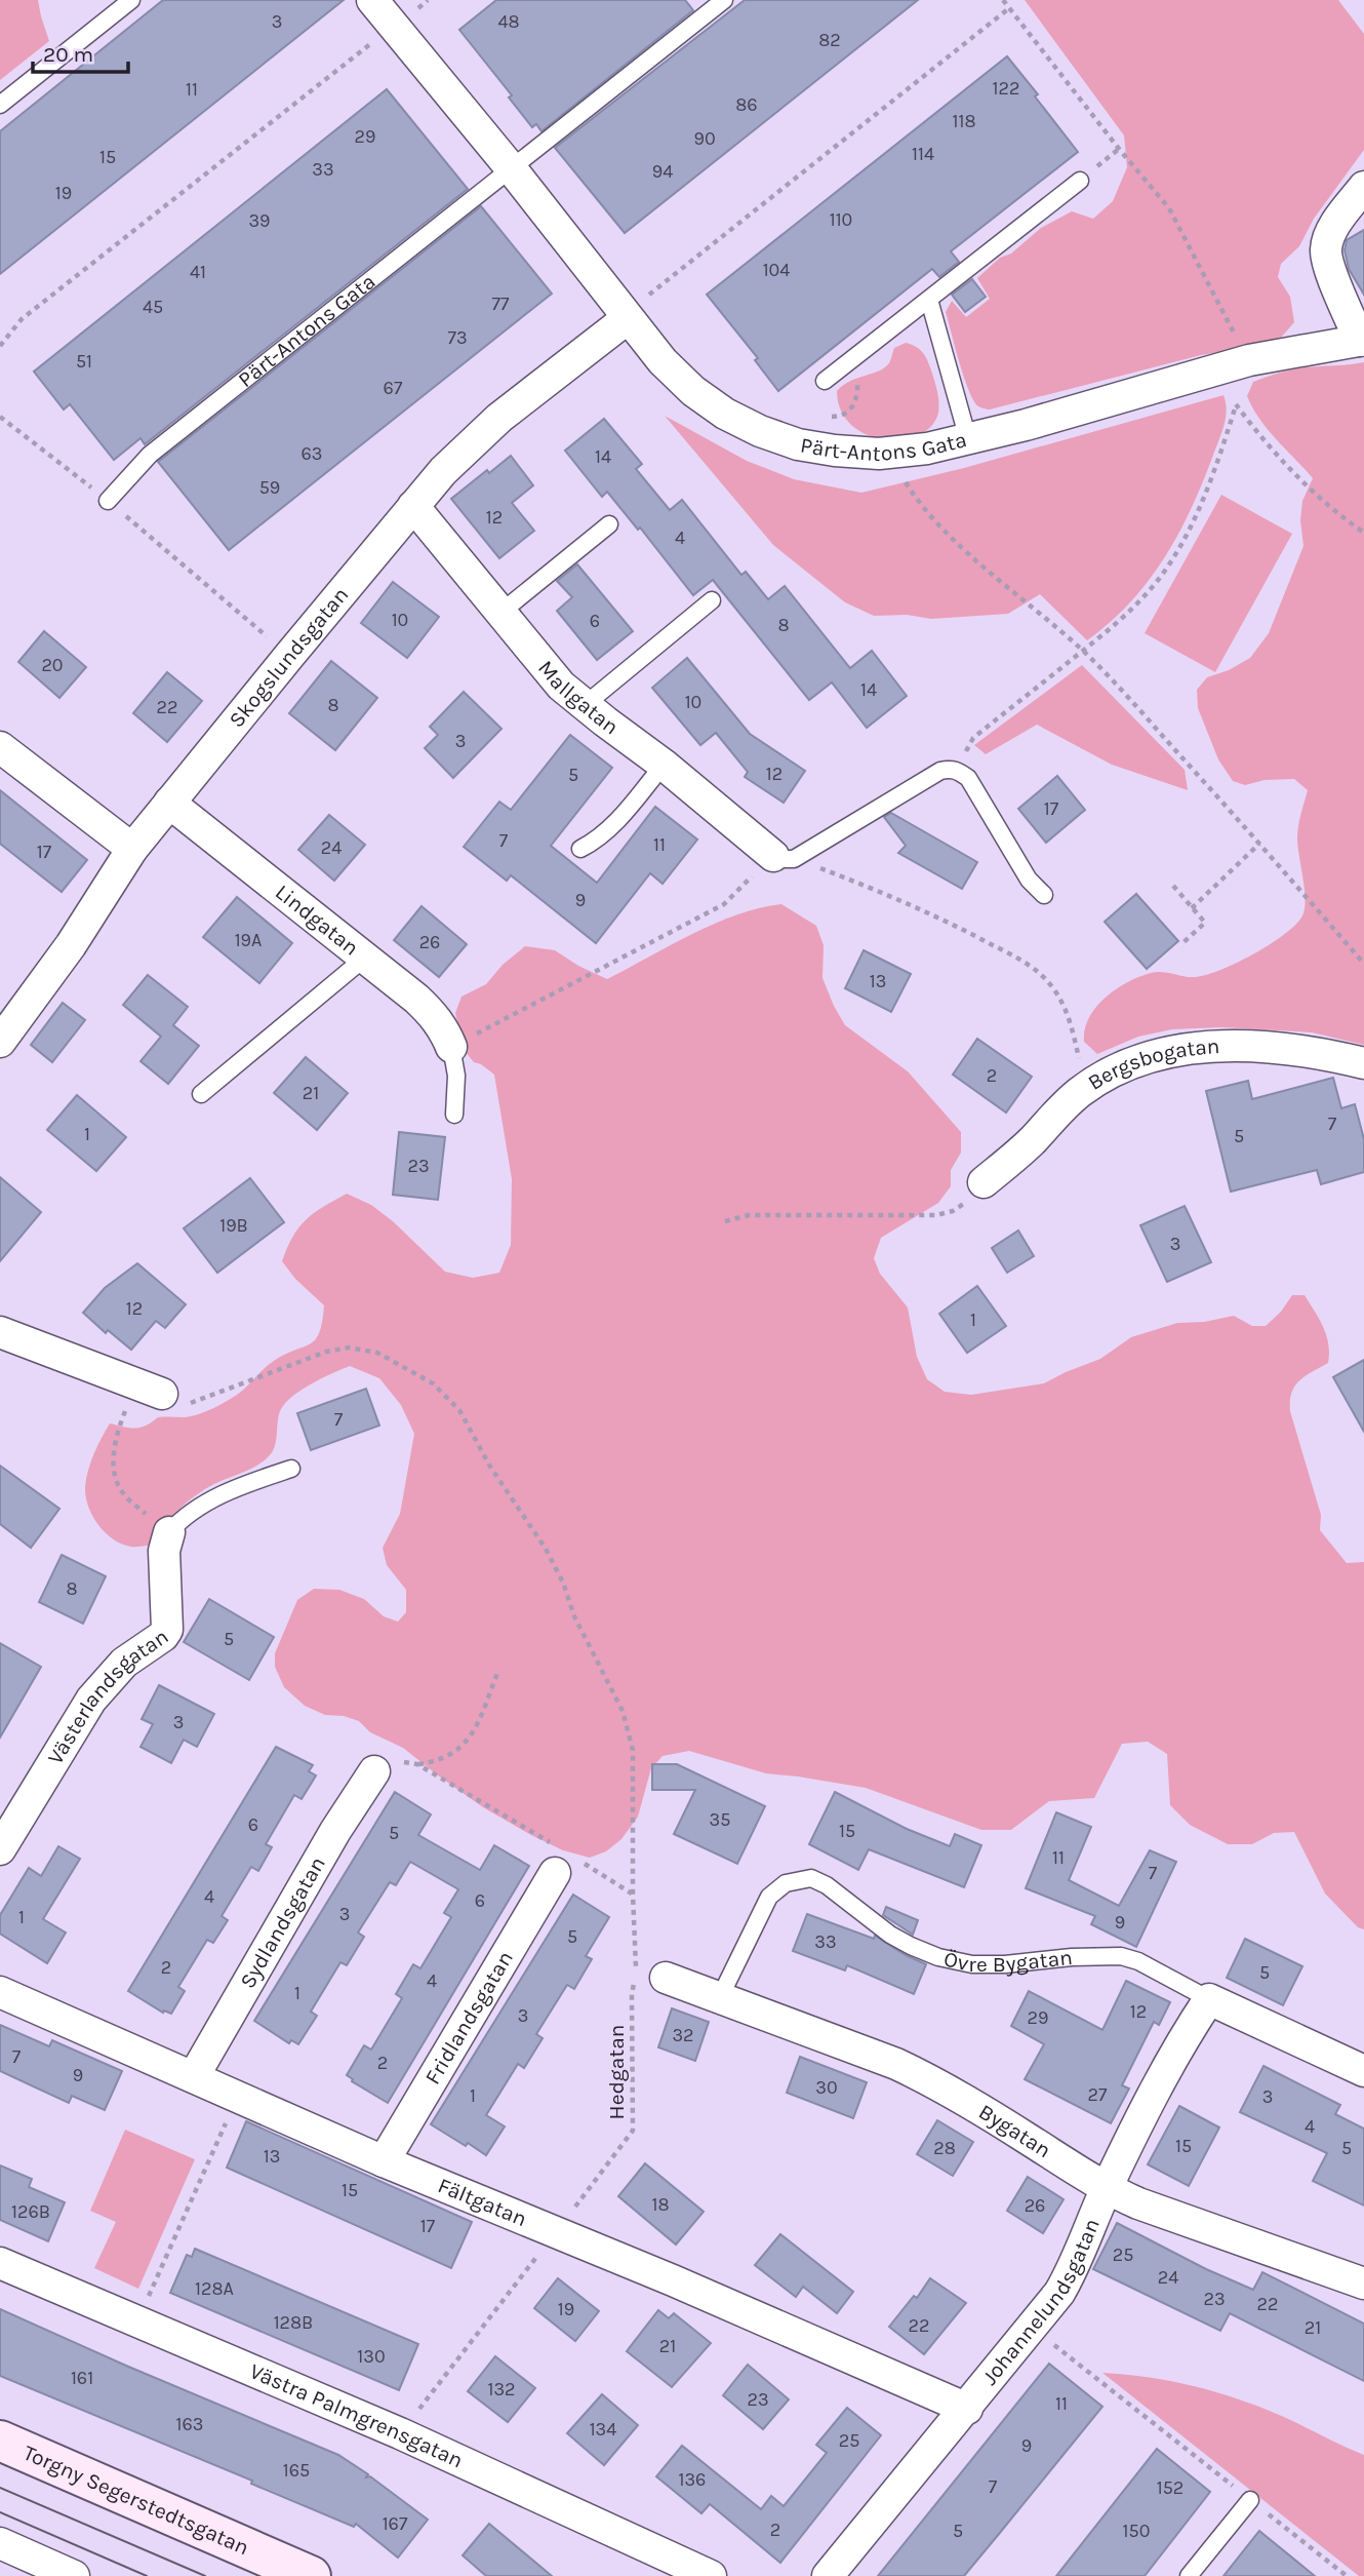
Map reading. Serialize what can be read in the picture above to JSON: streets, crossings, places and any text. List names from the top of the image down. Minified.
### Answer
{"streets":{"street":["Pärt-Antons Gata","Skogslundsgatan","Mallgatan","Lindgatan","Bergsbogatan","Västerlandsgatan","Sydlandsgatan","Övre Bygatan","Fridlandsgatan","Bygatan","Fältgatan","Johannelundsgatan","Västra Palmgrensgatan","Torgny Segerstedtsgatan"],"path":["Hedgatan"]},"crossings":[["Pärt-Antons Gata","Skogslundsgatan"],["Skogslundsgatan","Mallgatan"],["Skogslundsgatan","Lindgatan"],["Sydlandsgatan","Fältgatan"],["Övre Bygatan","Bygatan"],["Övre Bygatan","Johannelundsgatan"],["Fridlandsgatan","Fältgatan"],["Hedgatan","Fältgatan"],["Hedgatan","Västra Palmgrensgatan"],["Bygatan","Johannelundsgatan"],["Fältgatan","Johannelundsgatan"]],"house_numbers":["3","48","82","122","11","86","118","29","90","114","15","33","94","19","110","39","104","41","77","45","73","51","67","63","14","59","12","4","10","6","8","20","14","10","8","22","3","12","5","17","7","11","24","17","9","19A","26","13","2","21","7","1","5","23","19B","3","12","1","7","8","5","3","35","6","15","5","11","7","4","6","3","1","9","5","33","2","5","4","1","12","3","29","32","7","2","9","30","27","1","3","4","15","28","5","13","15","18","26","126B","17","25","24","128A","23","22","19","128B","22","21","21","130","161","132","23","11","163","134","25","9","165","136","7","152","167","2","5","150"],"scale_bar":"20 m"}
